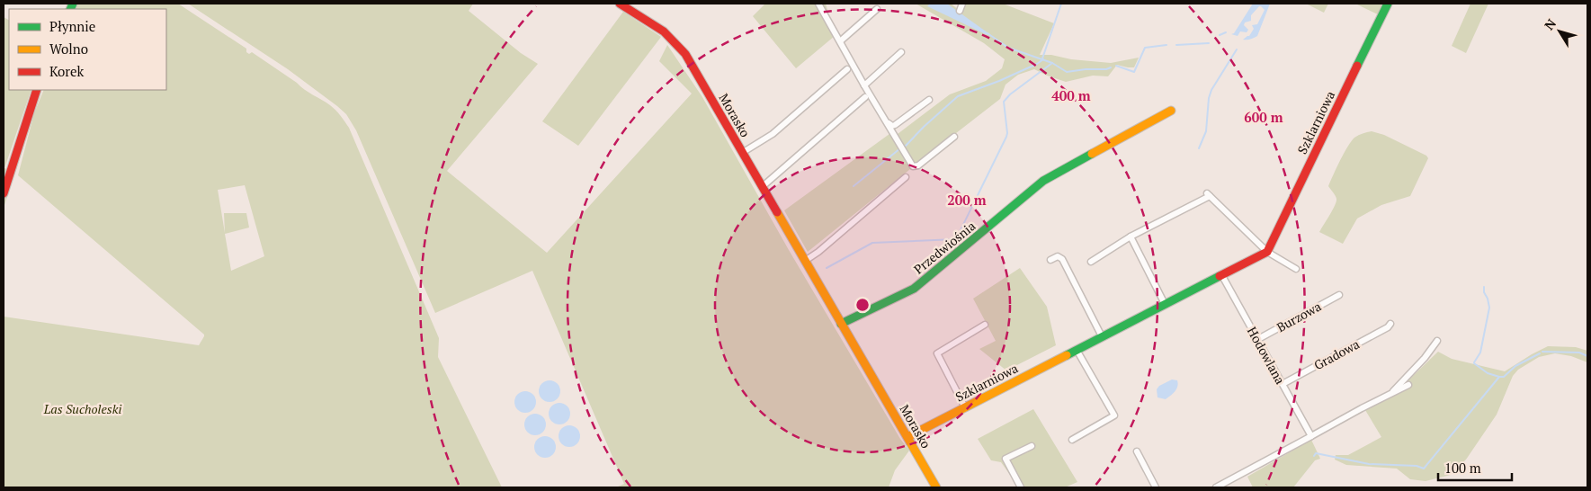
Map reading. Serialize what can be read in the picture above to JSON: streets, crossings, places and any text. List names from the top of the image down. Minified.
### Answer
{"streets":{"street":["Morasko","Szklarniowa","Przedwiośnia","Burzowa","Gradowa","Hodowlana"]},"crossings":[["Morasko","Szklarniowa"],["Morasko","Przedwiośnia"],["Szklarniowa","Hodowlana"],["Burzowa","Hodowlana"],["Gradowa","Hodowlana"]],"parks":["Las Sucholeski"],"legend":["Płynnie","Wolno","Korek"],"scale_bar":"100 m","north":"top left","rings":["400 m","600 m","200 m"]}
